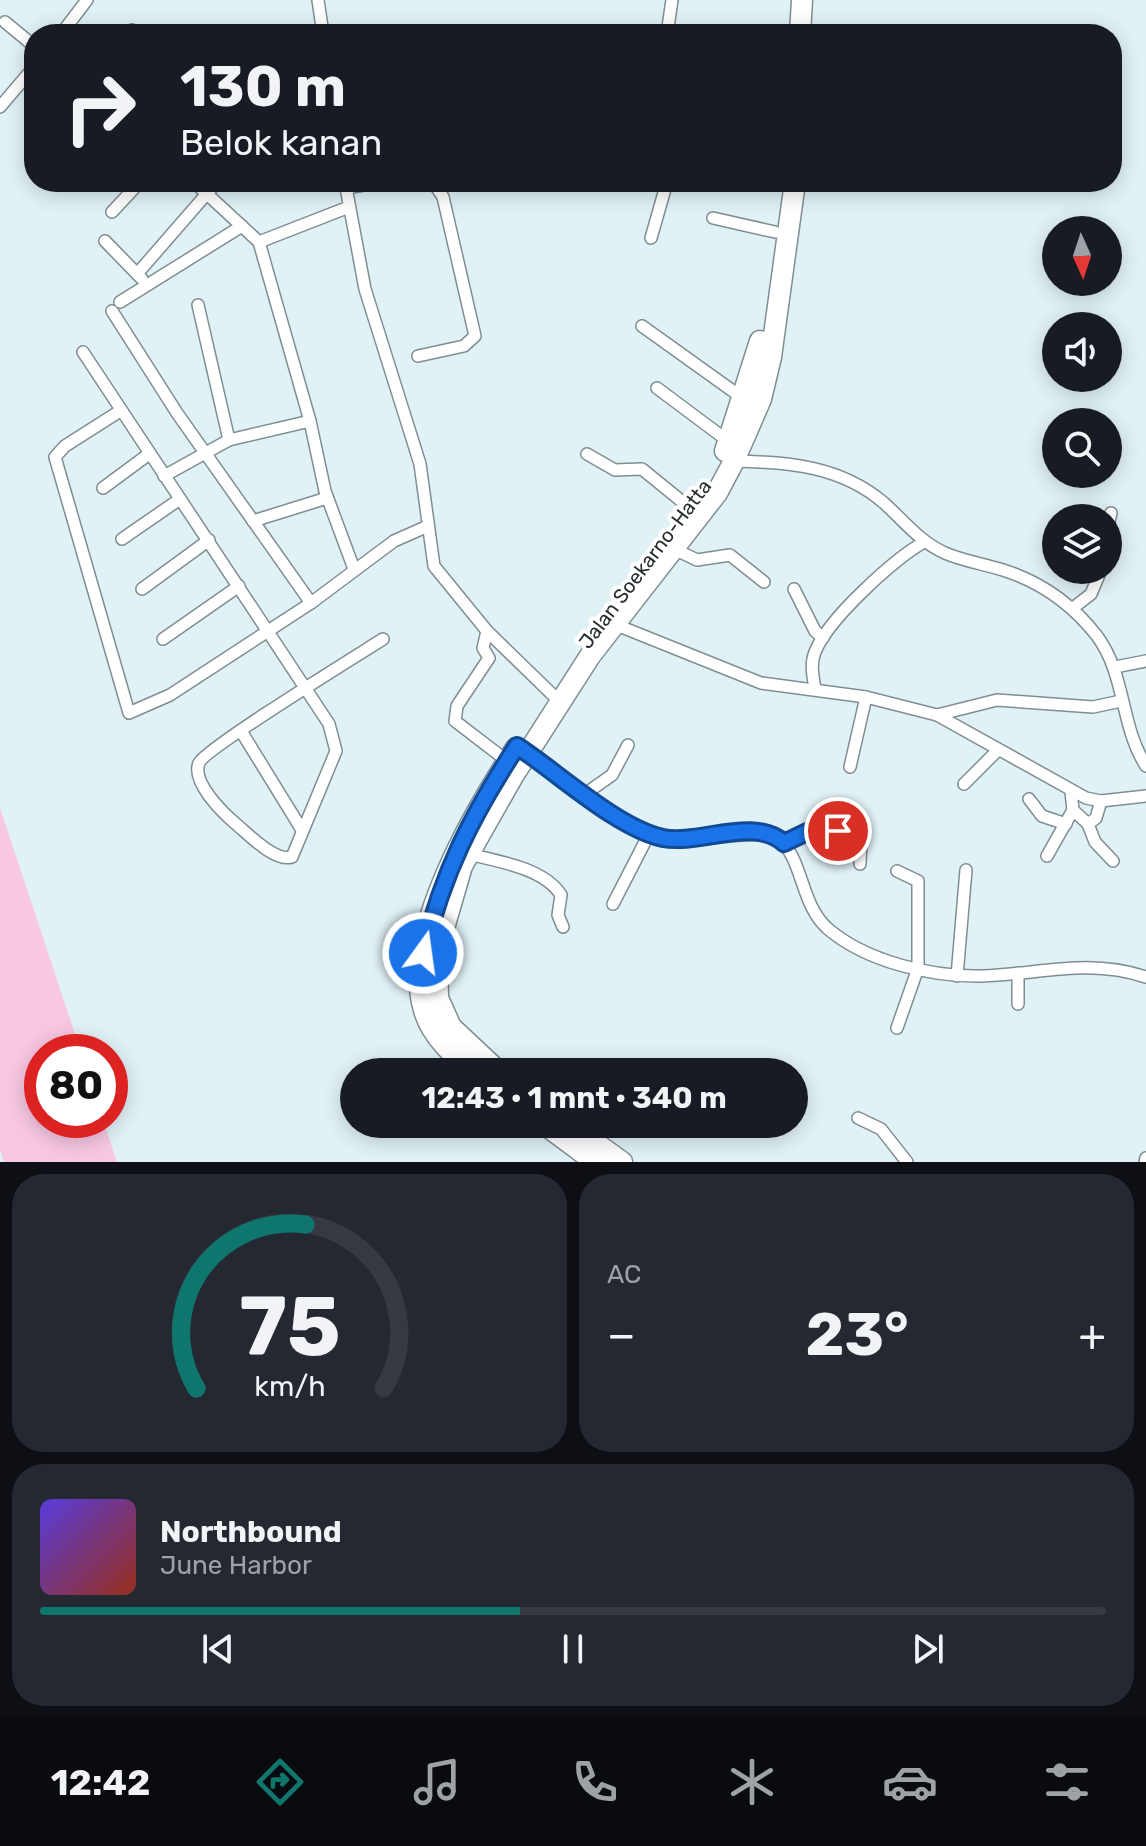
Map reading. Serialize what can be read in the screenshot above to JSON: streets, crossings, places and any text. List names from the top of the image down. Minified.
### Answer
{"streets":{"highway":["Jalan Soekarno-Hatta"]},"north":"bottom","page":{"turn":["130 m","Belok kanan"],"limit":"80","trip":"12:43 · 1 mnt · 340 m","tile":"AC","heat":["−","23°","+"],"song":["Northbound","June Harbor"],"tabs":"12:42","gauge":["75","km/h"]}}
